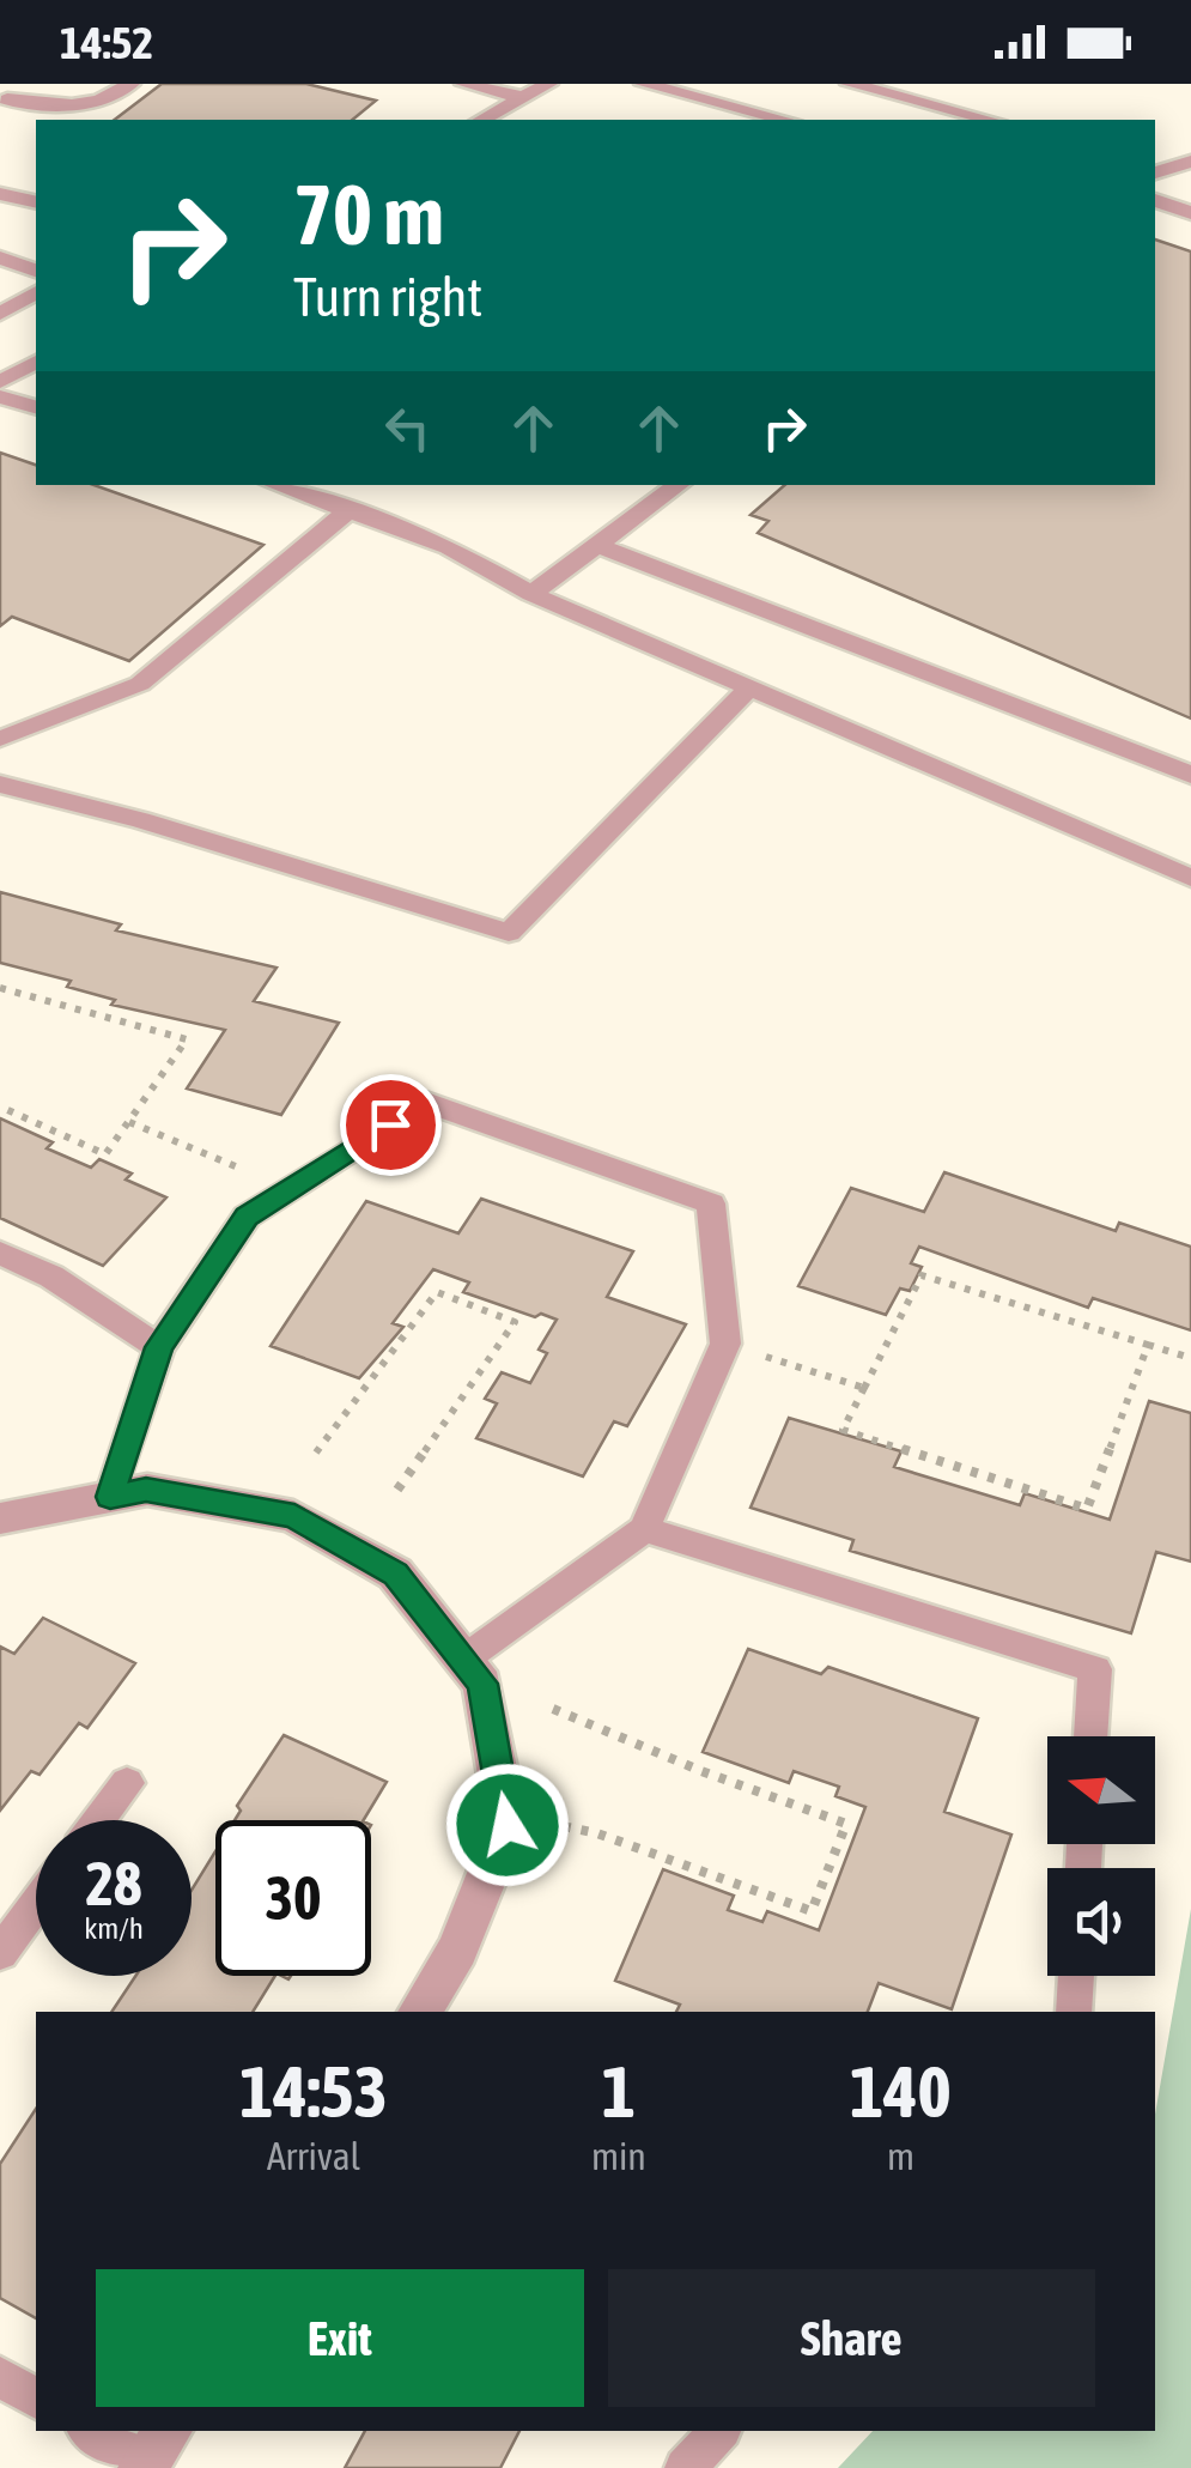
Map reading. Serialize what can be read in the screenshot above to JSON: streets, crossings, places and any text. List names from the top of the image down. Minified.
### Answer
{"north":"left","page":{"status":"14:52","turn":["70 m","Turn right"],"speed":"28 km/h","limit":"30","eta":["14:53","Arrival","1","min","140","m"],"buttons":["Exit","Share"]}}
